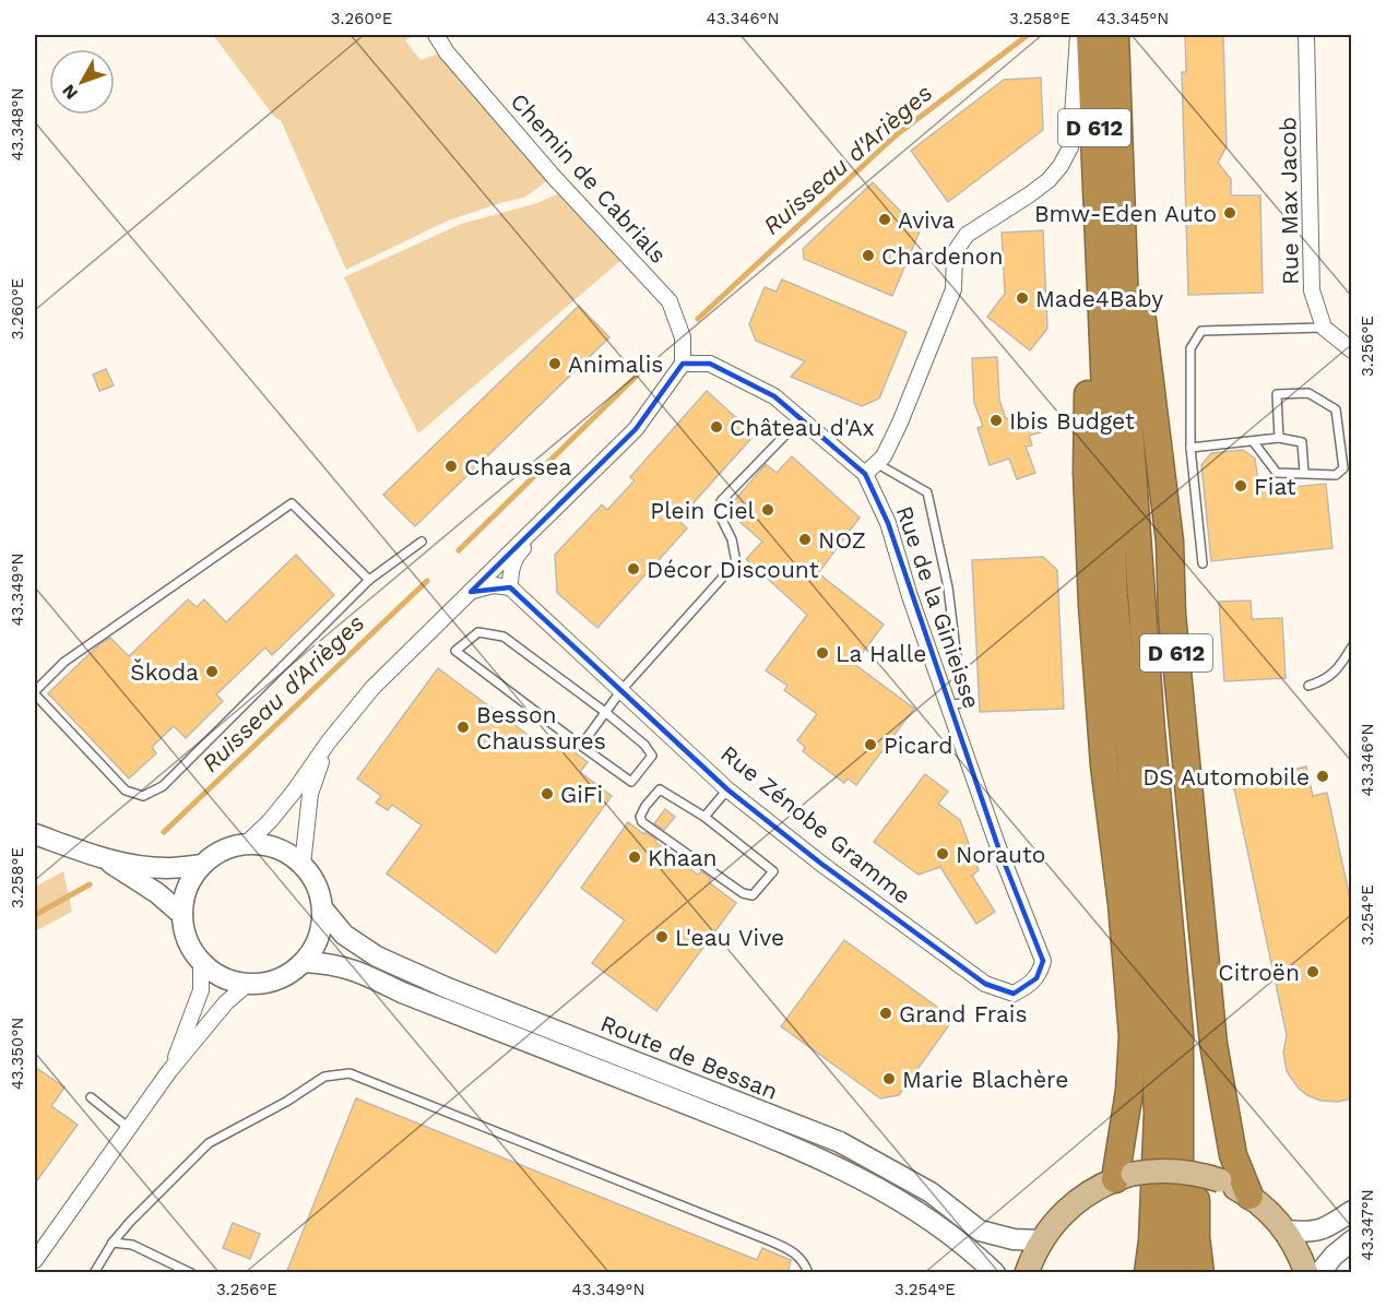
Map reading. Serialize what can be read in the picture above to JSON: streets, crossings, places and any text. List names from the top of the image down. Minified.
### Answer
{"streets":{"highway":["D 612"],"street":["Chemin de Cabrials","Rue Max Jacob","Rue de la Ginieisse","Rue Zénobe Gramme","Route de Bessan"]},"crossings":[["Chemin de Cabrials","Rue de la Ginieisse"],["Rue de la Ginieisse","Rue Zénobe Gramme"]],"water":["Ruisseau d'Arièges"],"places":["Bmw-Eden Auto","Aviva","Chardenon","Made4Baby","Animalis","Ibis Budget","Château d'Ax","Chaussea","Fiat","Plein Ciel","NOZ","Décor Discount","La Halle","Škoda","Besson Chaussures","Picard","DS Automobile","GiFi","Norauto","Khaan","L'eau Vive","Citroën","Grand Frais","Marie Blachère"],"north":"bottom left","coordinates":["3.260°E","43.346°N","3.258°E","43.345°N","43.348°N","3.256°E","43.349°N","3.254°E","43.350°N","43.347°N"]}
